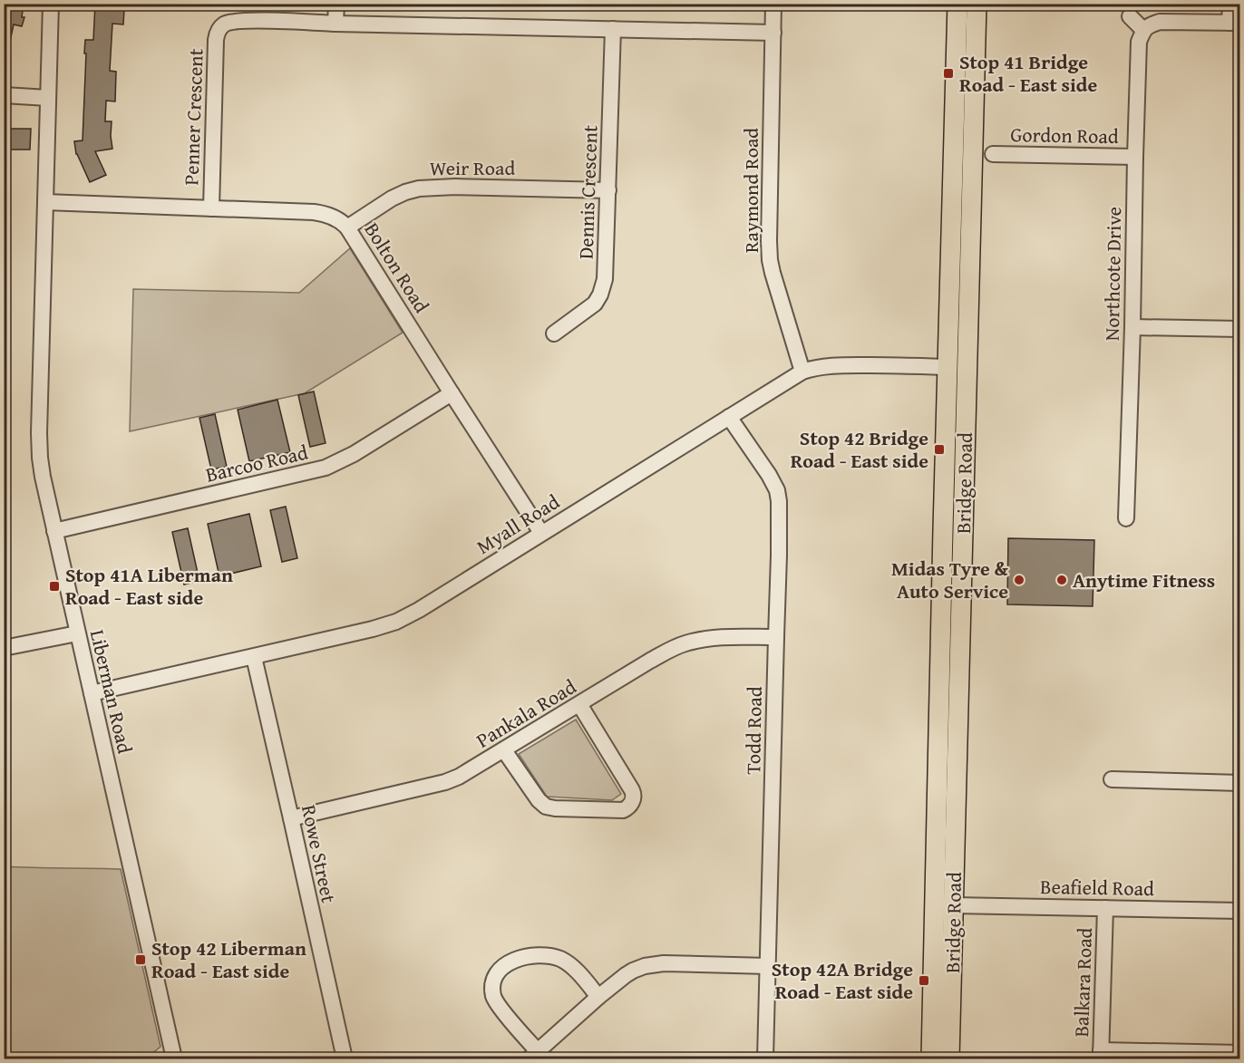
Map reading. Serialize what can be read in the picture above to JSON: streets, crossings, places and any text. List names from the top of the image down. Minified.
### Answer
{"streets":{"main road":["Bridge Road"],"street":["Penner Crescent","Gordon Road","Weir Road","Raymond Road","Dennis Crescent","Bolton Road","Northcote Drive","Barcoo Road","Myall Road","Liberman Road","Pankala Road","Todd Road","Rowe Street","Beafield Road","Balkara Road"]},"crossings":[["Penner Crescent","Raymond Road"],["Penner Crescent","Dennis Crescent"],["Penner Crescent","Bolton Road"],["Gordon Road","Northcote Drive"],["Weir Road","Dennis Crescent"],["Weir Road","Bolton Road"],["Raymond Road","Myall Road"],["Bolton Road","Barcoo Road"],["Bolton Road","Myall Road"],["Bolton Road","Liberman Road"],["Barcoo Road","Liberman Road"],["Bridge Road","Myall Road"],["Bridge Road","Beafield Road"],["Myall Road","Liberman Road"],["Myall Road","Todd Road"],["Myall Road","Rowe Street"],["Pankala Road","Todd Road"],["Pankala Road","Rowe Street"],["Beafield Road","Balkara Road"]],"places":{"transit":["Stop 41 Bridge Road - East side","Stop 42 Bridge Road - East side","Stop 41A Liberman Road - East side","Stop 42 Liberman Road - East side","Stop 42A Bridge Road - East side"],"other":["Midas Tyre & Auto Service","Anytime Fitness"]}}
